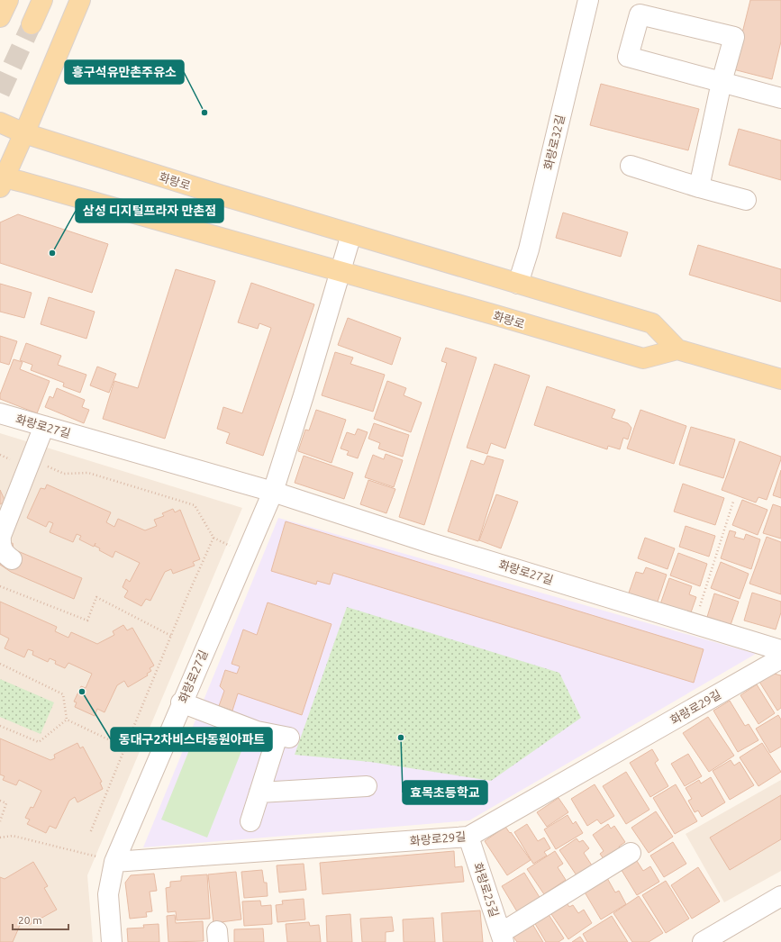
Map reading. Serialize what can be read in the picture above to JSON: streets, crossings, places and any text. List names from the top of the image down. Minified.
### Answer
{"streets":{"main road":["화랑로"],"street":["화랑로32길","화랑로27길","화랑로29길","화랑로25길"]},"crossings":[["화랑로32길","화랑로"],["화랑로27길","화랑로29길"],["화랑로29길","화랑로25길"]],"places":["흥구석유만촌주유소","삼성 디지털프라자 만촌점","동대구2차비스타동원아파트","효목초등학교"],"scale_bar":"20 m"}
